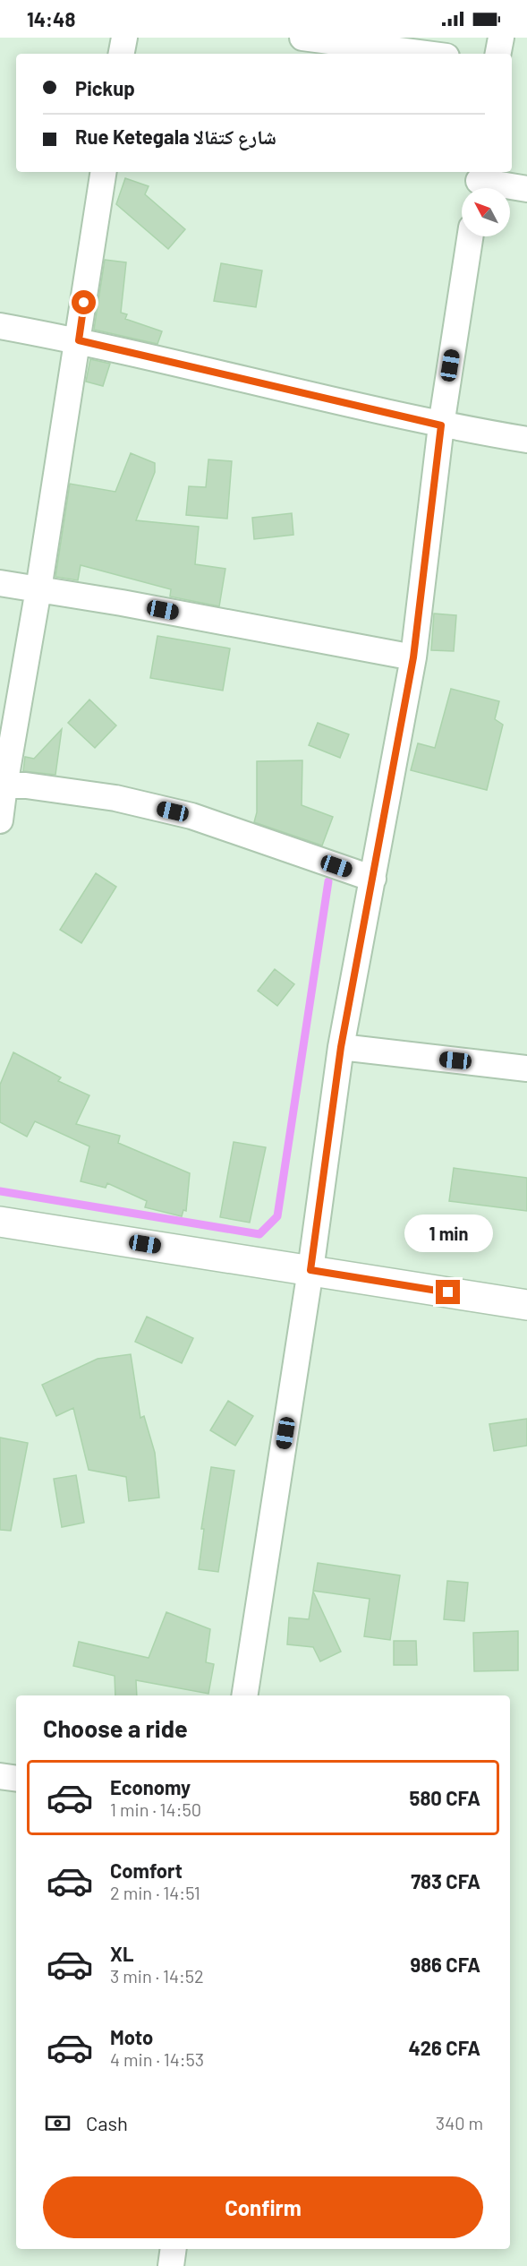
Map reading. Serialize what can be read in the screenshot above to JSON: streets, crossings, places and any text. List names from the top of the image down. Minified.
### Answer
{"north":"top left","page":{"status":"14:48","banner":["Pickup","Rue Ketegala شارع كتقالا"],"bubble":"1 min","heading":"Choose a ride","list":[{"name":"Economy","note":"1 min · 14:50","value":"580 CFA"},{"name":"Comfort","note":"2 min · 14:51","value":"783 CFA"},{"name":"XL","note":"3 min · 14:52","value":"986 CFA"},{"name":"Moto","note":"4 min · 14:53","value":"426 CFA"}],"pay":["Cash","340 m"],"buttons":"Confirm"}}
